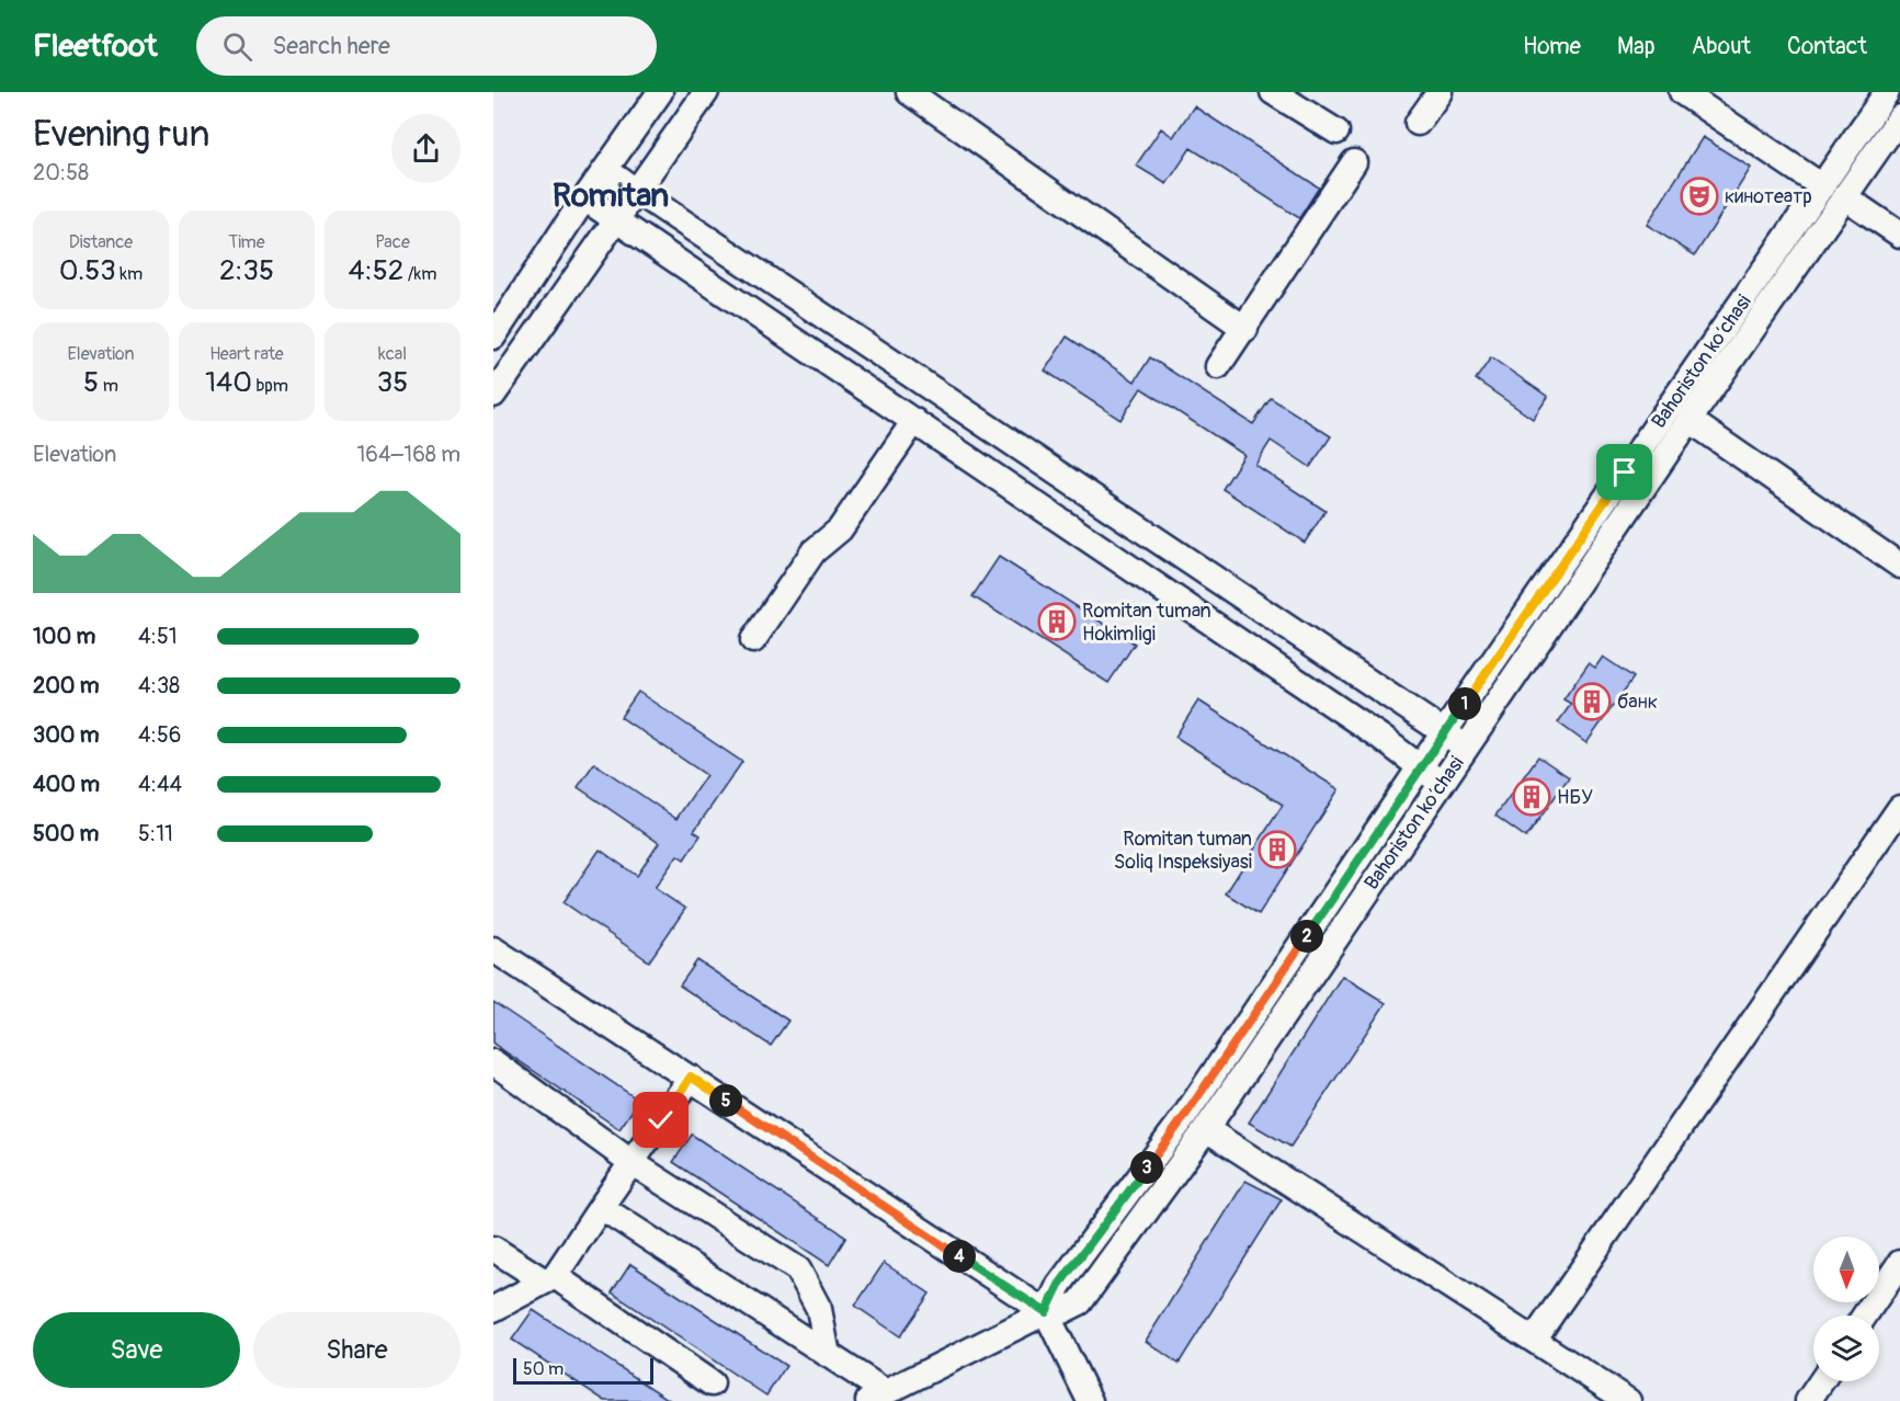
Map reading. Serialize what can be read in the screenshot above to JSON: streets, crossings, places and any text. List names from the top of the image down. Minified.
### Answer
{"streets":{"street":["Bahoriston ko‘chasi"]},"districts":["Romitan"],"places":{"theatre":["кинотеатр"],"building":["Romitan tuman Hokimligi","банк","НБУ","Romitan tuman Soliq Inspeksiyasi"]},"scale_bar":"50 m","north":"bottom","page":{"header":"Fleetfoot","search":"Search here","nav":["Home","Map","About","Contact"],"heading":["Evening run","20:58"],"stats":[["Distance","0.53 km"],["Time","2:35"],["Pace","4:52 /km"],["Elevation","5 m"],["Heart rate","140 bpm"],["kcal","35"]],"chart":["Elevation","164–168 m"],"list":[{"name":"100 m","note":"4:51"},{"name":"200 m","note":"4:38"},{"name":"300 m","note":"4:56"},{"name":"400 m","note":"4:44"},{"name":"500 m","note":"5:11"}],"pins":["1","2","5","3","4"],"buttons":["Save","Share"],"scale":"50 m"}}
